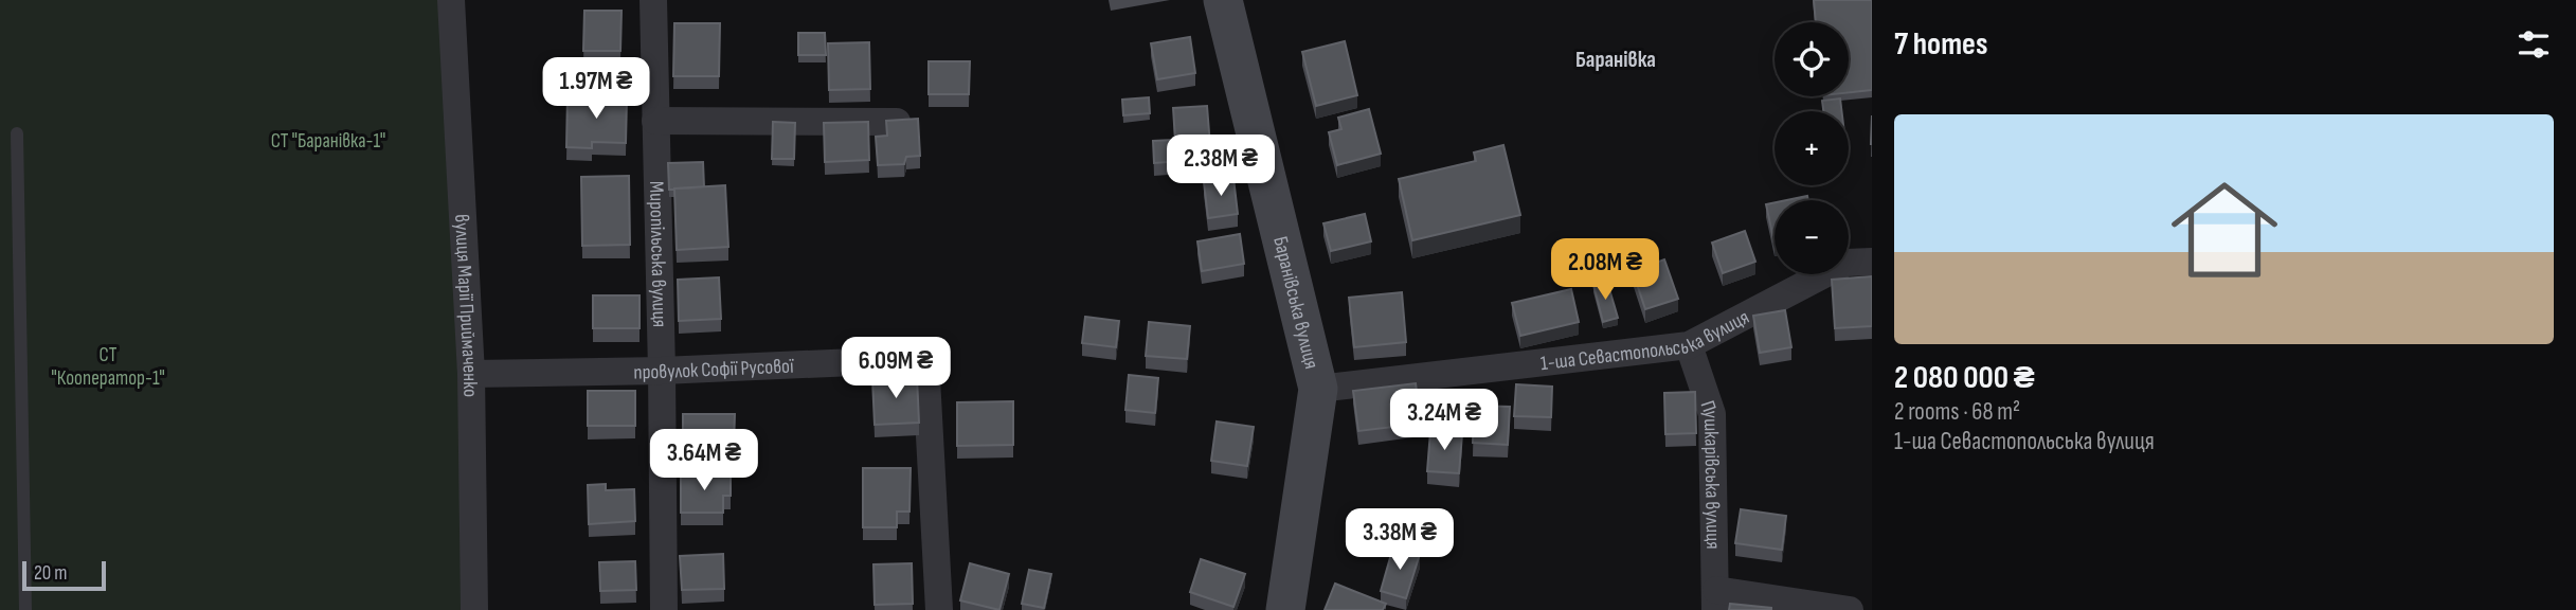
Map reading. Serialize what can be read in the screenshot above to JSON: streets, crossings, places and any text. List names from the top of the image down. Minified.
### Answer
{"streets":{"main road":["Баранівська вулиця"],"street":["Миропільська вулиця","вулиця Марії Приймаченко","1-ша Севастопольська вулиця","провулок Софії Русової","Пушкарівська вулиця"]},"crossings":[["Миропільська вулиця","провулок Софії Русової"],["Баранівська вулиця","1-ша Севастопольська вулиця"],["вулиця Марії Приймаченко","провулок Софії Русової"],["1-ша Севастопольська вулиця","Пушкарівська вулиця"]],"districts":["Баранівка"],"parks":["СТ \"Баранівка-1\"","СТ \"Кооператор-1\""],"scale_bar":"20 m","page":{"heading":"7 homes","map_buttons":["+","−"],"price":["1.97M ₴","2.38M ₴","2.08M ₴","6.09M ₴","3.24M ₴","3.64M ₴","3.38M ₴"],"list":[{"name":"2 080 000 ₴","note":"2 rooms · 68 m² · 1-ша Севастопольська вулиця"}],"scale":"20 m"}}
